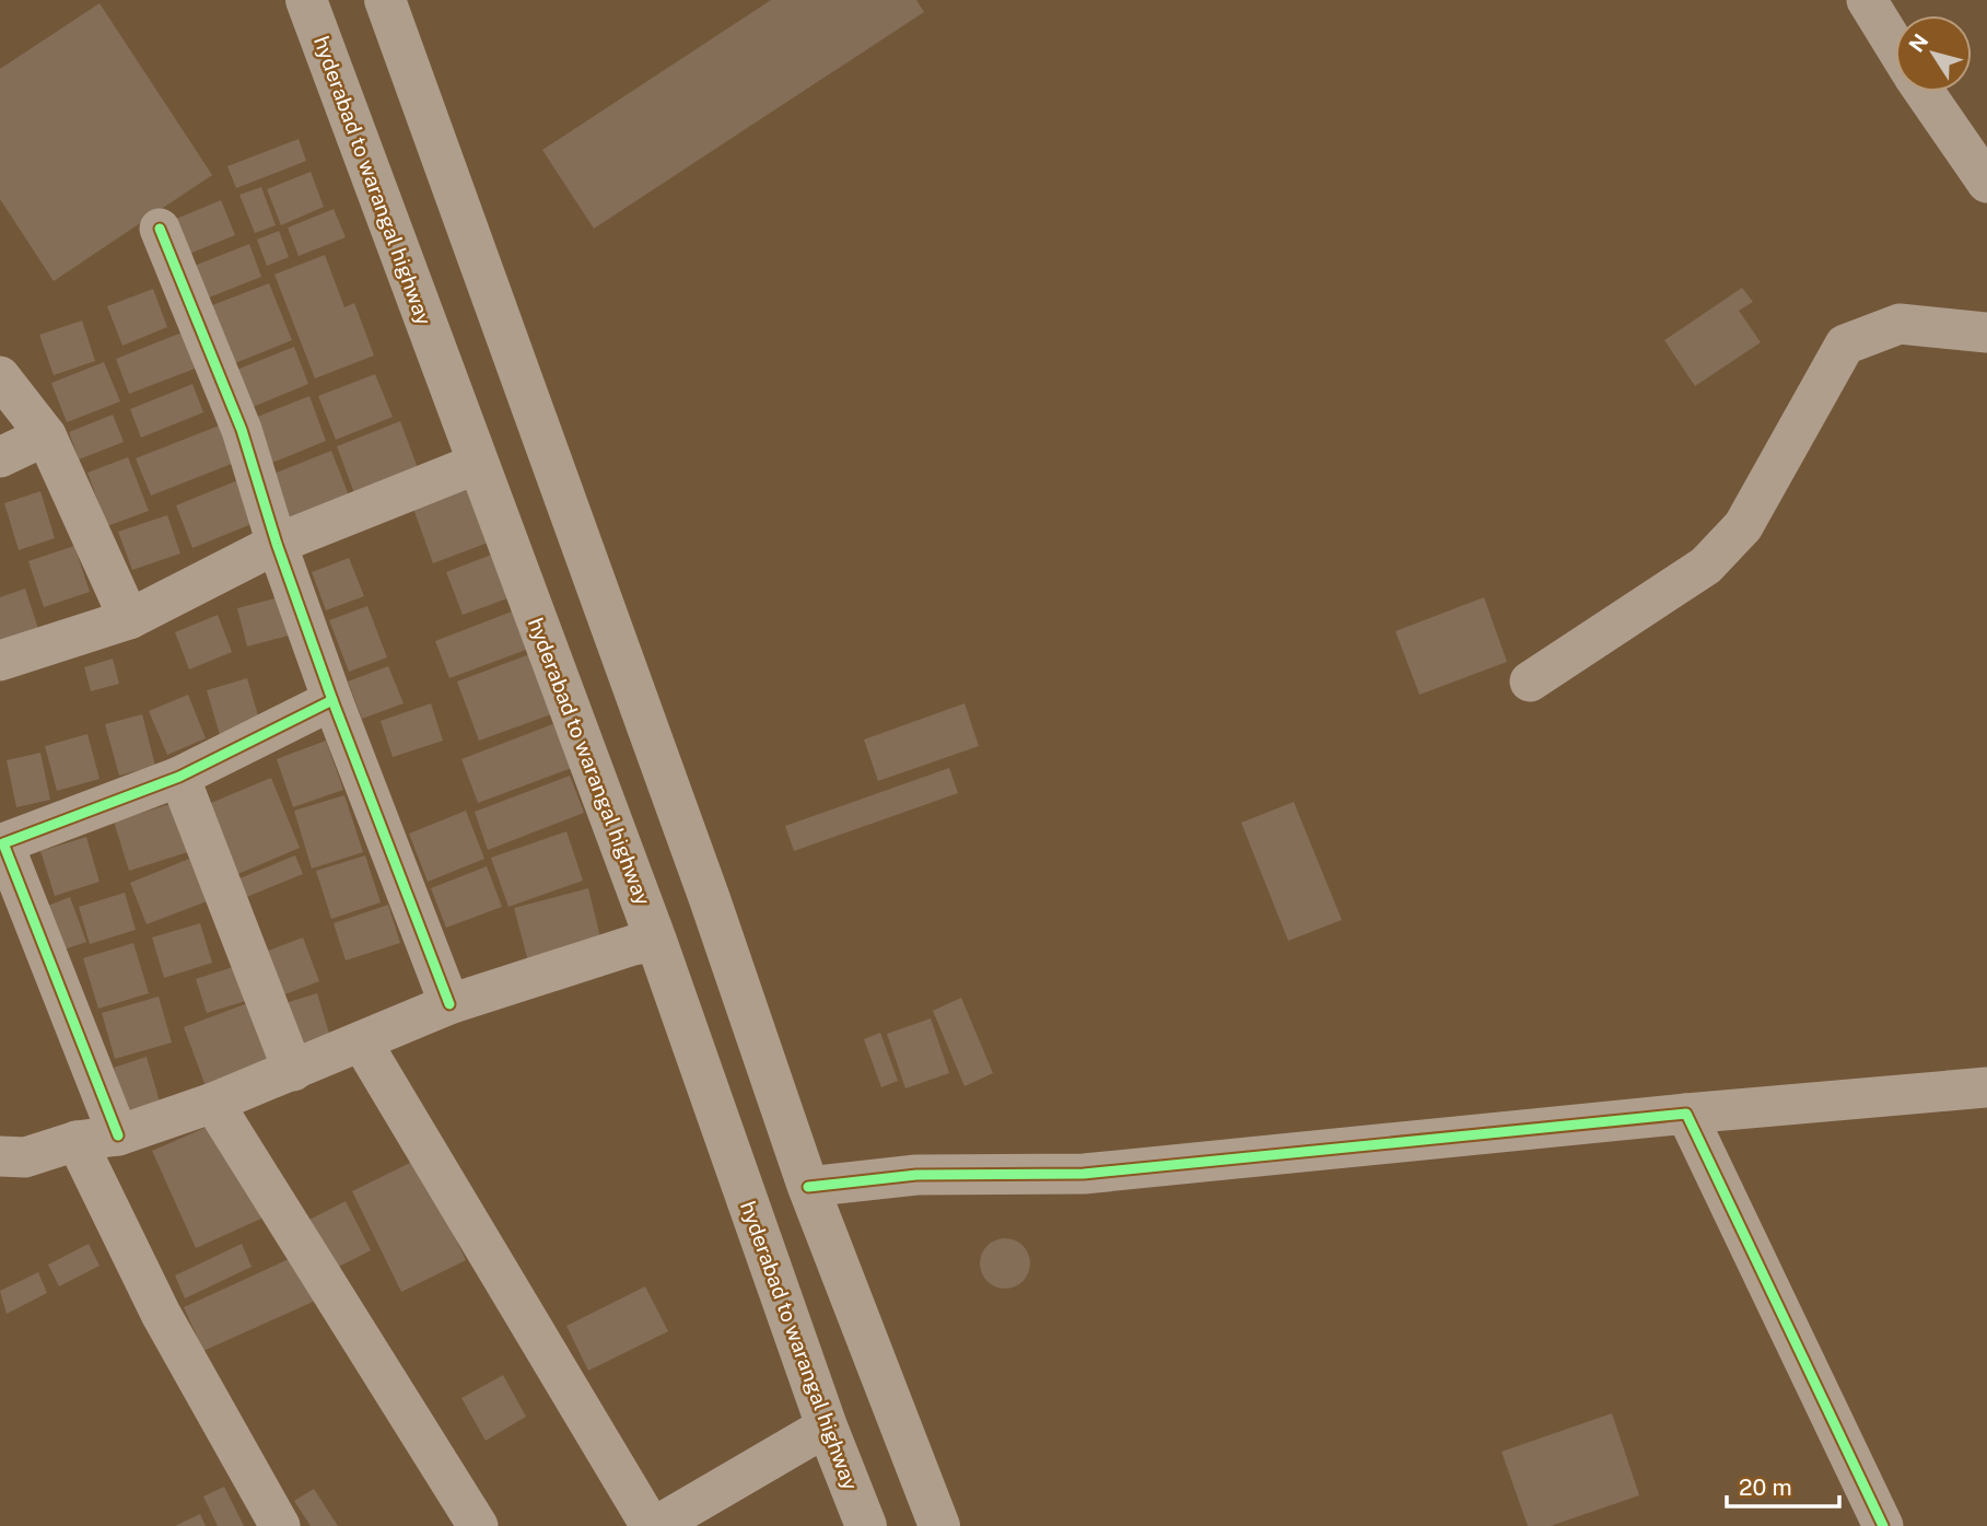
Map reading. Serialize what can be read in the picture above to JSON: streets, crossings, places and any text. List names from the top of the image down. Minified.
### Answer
{"streets":{"main road":["hyderabad to warangal highway"]},"scale_bar":"20 m","north":"top left"}
